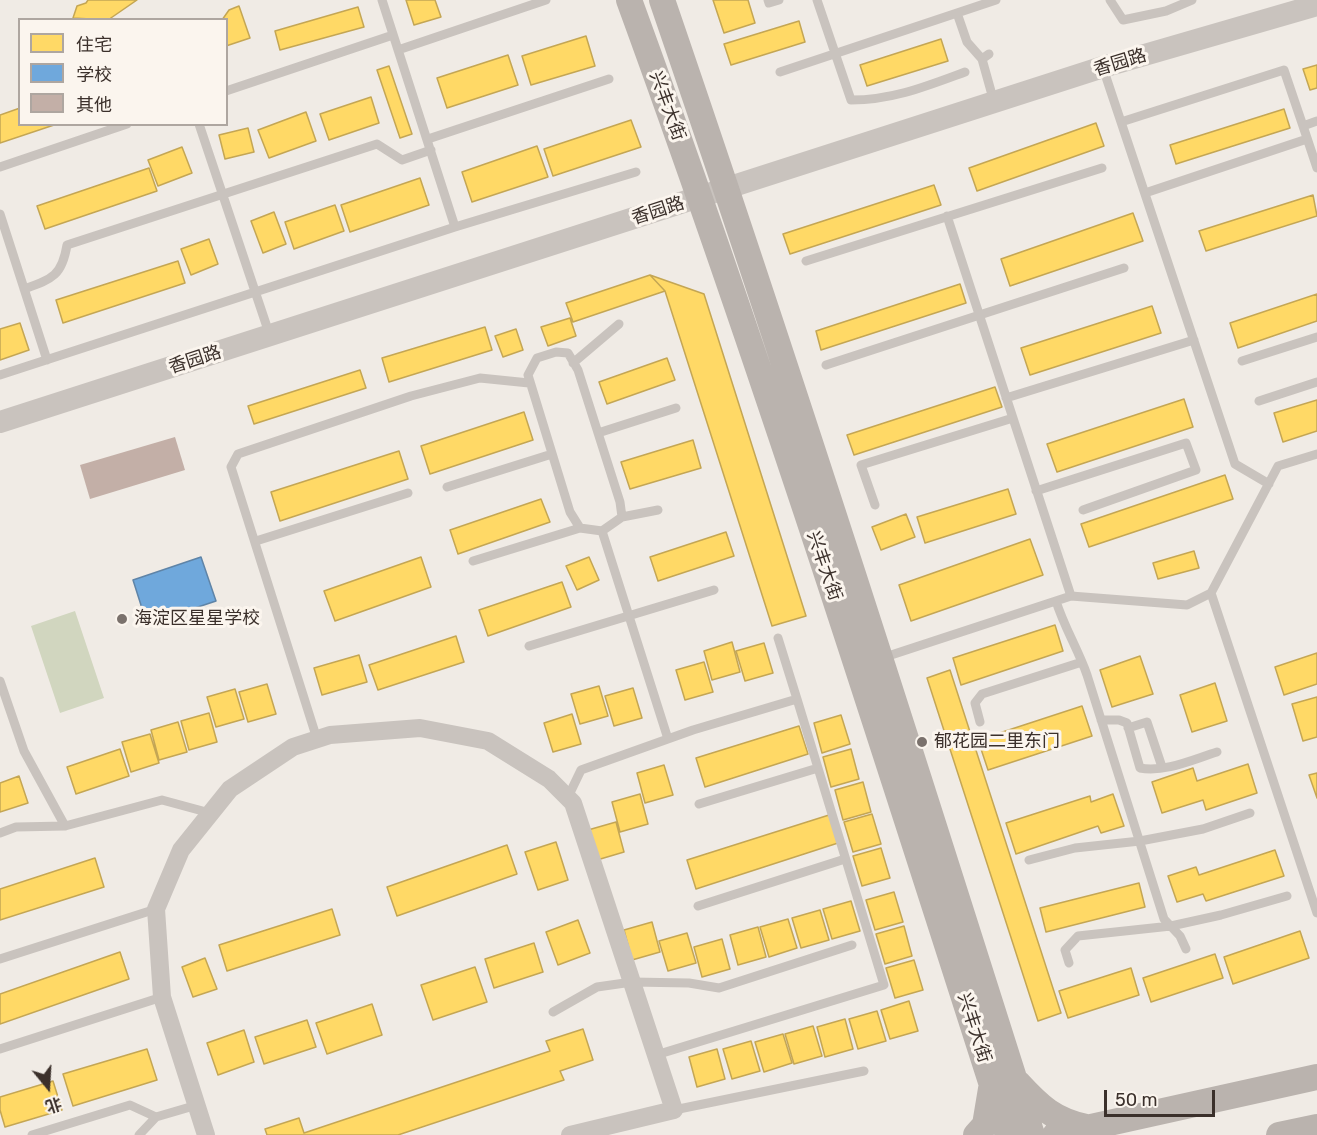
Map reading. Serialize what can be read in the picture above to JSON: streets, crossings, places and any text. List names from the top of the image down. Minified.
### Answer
{"streets":{"main road":["兴丰大街"],"street":["香园路"]},"crossings":[["香园路","兴丰大街"]],"places":["海淀区星星学校","郁花园二里东门"],"legend":["住宅","学校","其他"],"scale_bar":"50 m","north":"bottom"}
